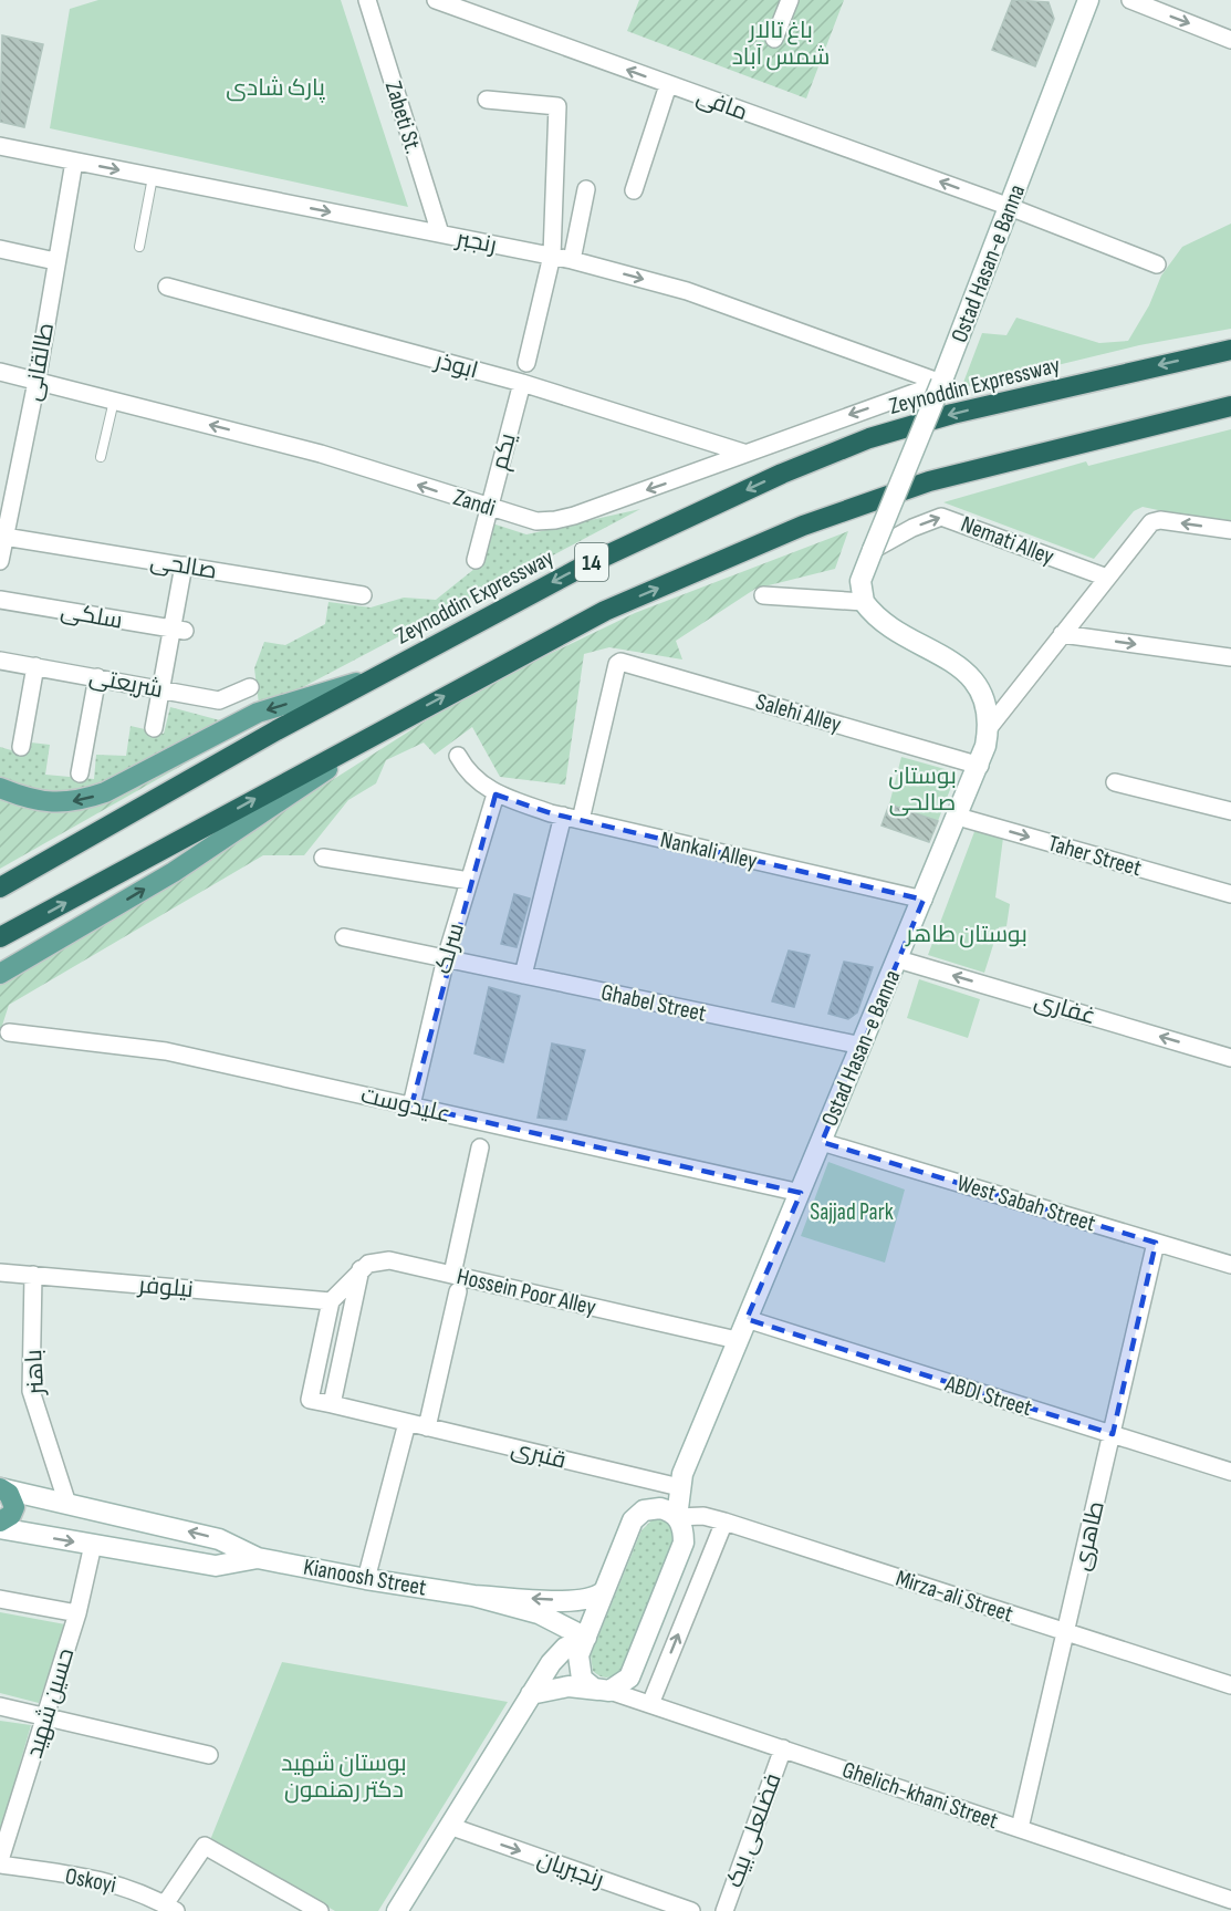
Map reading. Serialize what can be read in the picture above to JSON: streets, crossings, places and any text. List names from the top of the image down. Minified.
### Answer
{"streets":{"highway":["Zeynoddin Expressway","14"],"main road":["Ostad Hasan-e Banna","Kianoosh Street"],"street":["مافی","Zabeti St.","رنجبر","طالقانی","ابوذر","یکم","Zandi","Nemati Alley","صالحی","سلکی","شریعتی","Salehi Alley","Nankali Alley","Taher Street","سرلک","Ghabel Street","غفاری","علیدوست","West Sabah Street","نیلوفر","Hossein Poor Alley","باهنر","ABDI Street","قنبری","طاهری","Mirza-ali Street","حسین شهید","Ghelich-khani Street","فضلعلی بیک","رنجبریان","Oskoyi"]},"crossings":[["مافی","Ostad Hasan-e Banna"],["Zabeti St.","رنجبر"],["رنجبر","Ostad Hasan-e Banna"],["رنجبر","طالقانی"],["رنجبر","Zandi"],["Ostad Hasan-e Banna","Zandi"],["Ostad Hasan-e Banna","Nemati Alley"],["Ostad Hasan-e Banna","Salehi Alley"],["Ostad Hasan-e Banna","Nankali Alley"],["Ostad Hasan-e Banna","Taher Street"],["Ostad Hasan-e Banna","Ghabel Street"],["Ostad Hasan-e Banna","غفاری"],["Ostad Hasan-e Banna","علیدوست"],["Ostad Hasan-e Banna","West Sabah Street"],["Ostad Hasan-e Banna","Hossein Poor Alley"],["Ostad Hasan-e Banna","ABDI Street"],["Ostad Hasan-e Banna","قنبری"],["Ostad Hasan-e Banna","Kianoosh Street"],["Ostad Hasan-e Banna","Mirza-ali Street"],["Ostad Hasan-e Banna","Ghelich-khani Street"],["طالقانی","Zandi"],["طالقانی","صالحی"],["ابوذر","یکم"],["ابوذر","Zandi"],["یکم","Zandi"],["Salehi Alley","Nankali Alley"],["Nankali Alley","سرلک"],["سرلک","Ghabel Street"],["سرلک","علیدوست"],["West Sabah Street","طاهری"],["نیلوفر","باهنر"],["ABDI Street","طاهری"],["طاهری","Mirza-ali Street"],["طاهری","Ghelich-khani Street"],["حسین شهید","Oskoyi"],["Ghelich-khani Street","فضلعلی بیک"]],"one_way":["مافی","رنجبر","Zandi","Nemati Alley","غفاری","رنجبریان"],"parks":["باغ تالار شمس آباد","پارک شادی","بوستان صالحی","بوستان طاهر","Sajjad Park","بوستان شهید دکتر رهنمون"]}
